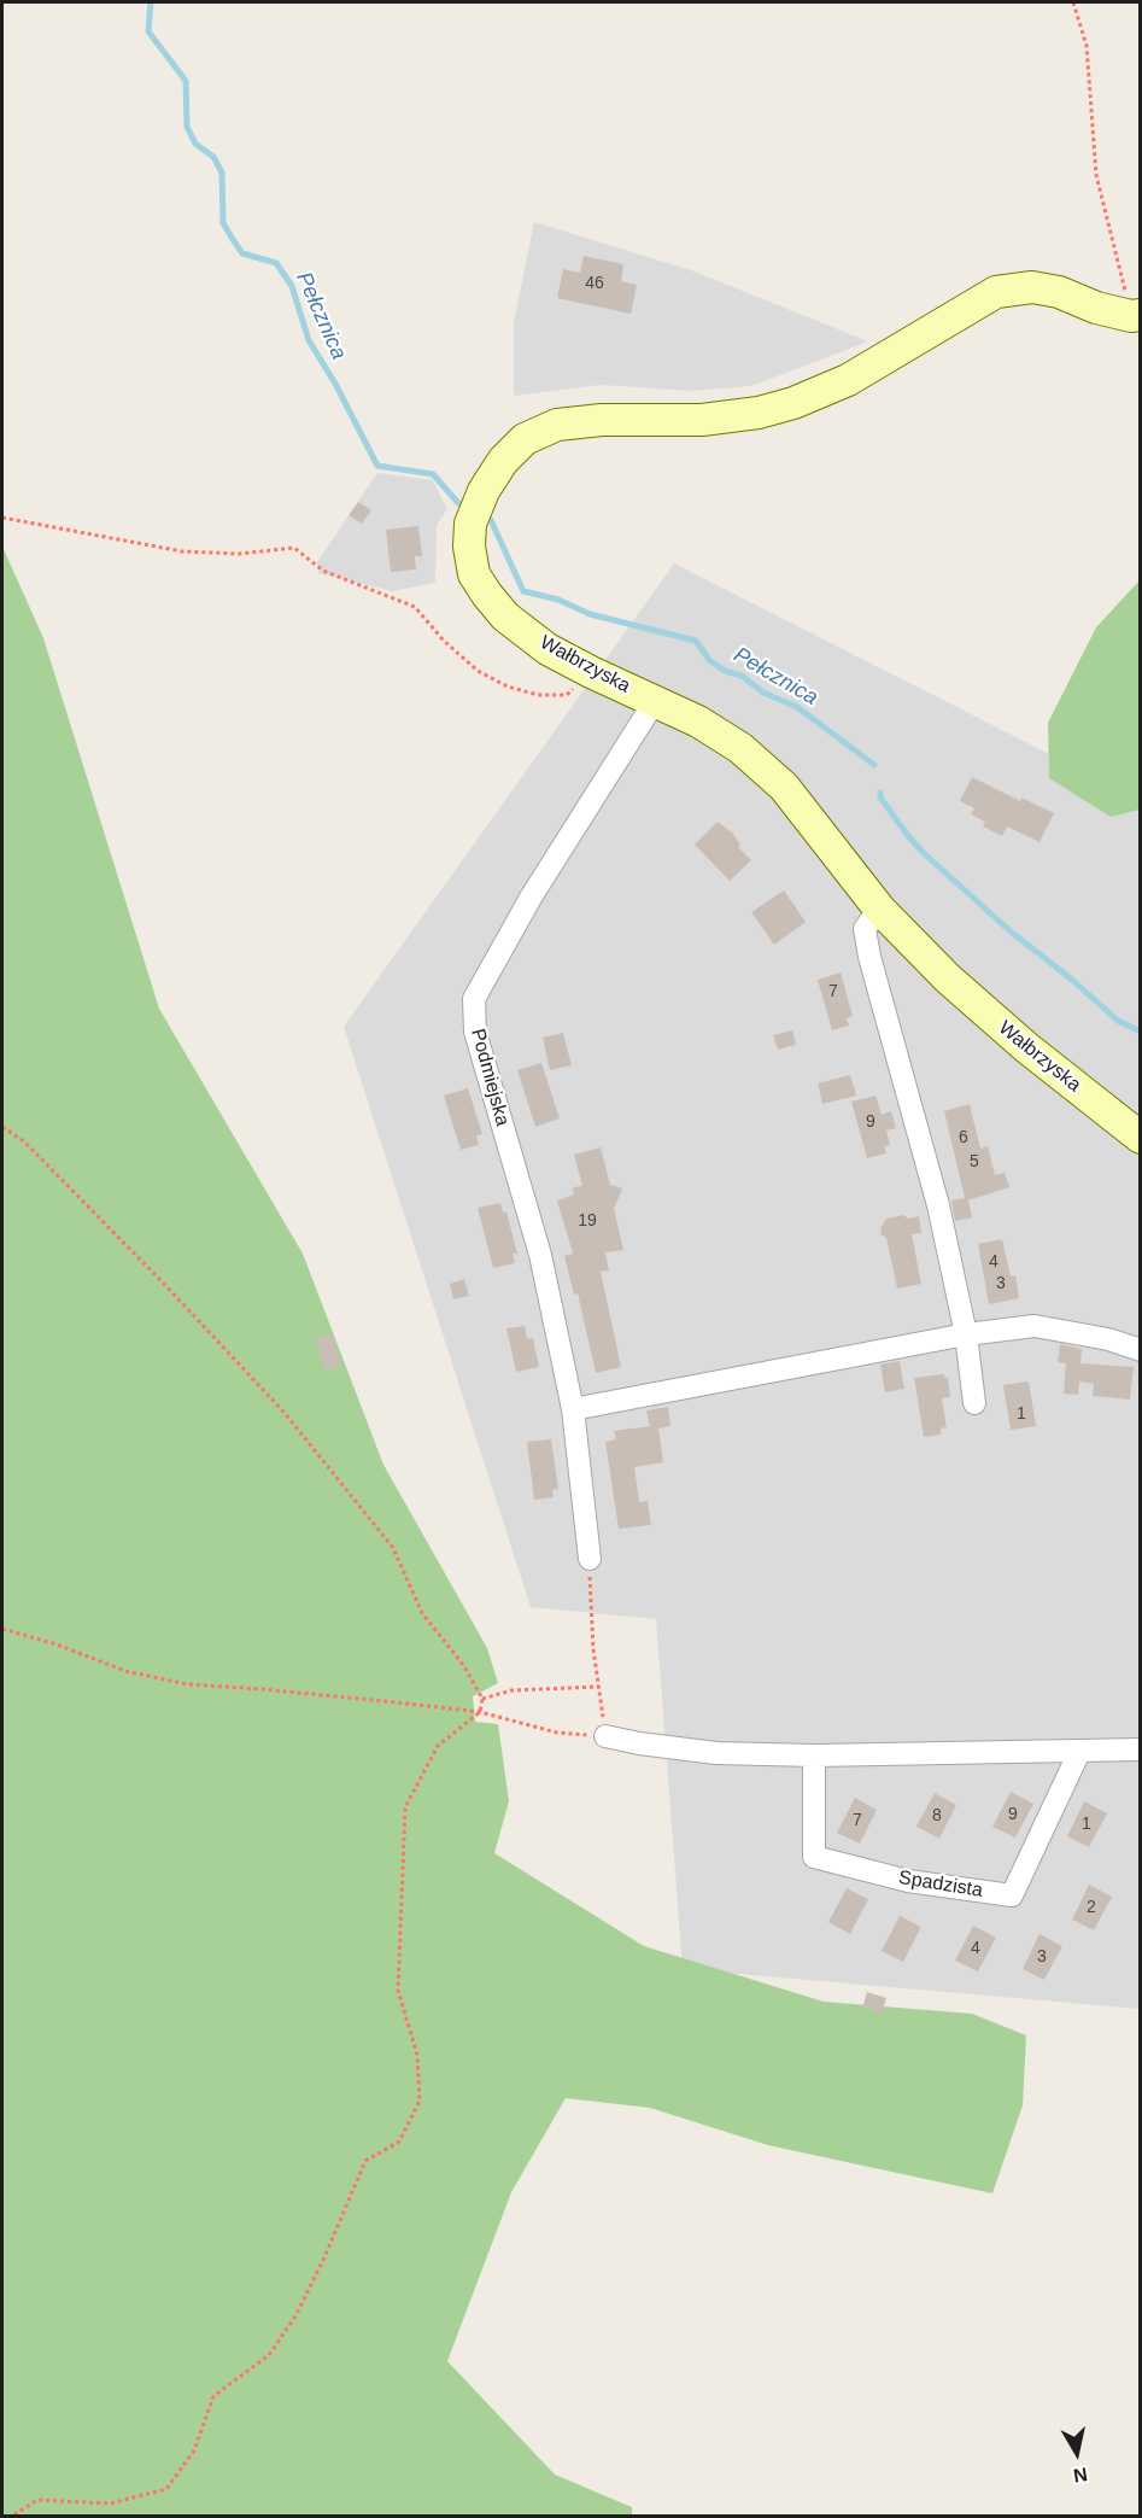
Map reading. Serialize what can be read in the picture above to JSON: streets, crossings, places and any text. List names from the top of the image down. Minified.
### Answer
{"streets":{"main road":["Wałbrzyska"],"street":["Podmiejska","Spadzista"]},"crossings":[["Wałbrzyska","Podmiejska"]],"water":["Pełcznica"],"house_numbers":["46","7","9","6","5","19","4","3","1","9","8","7","1","2","4","3"],"north":"bottom"}
